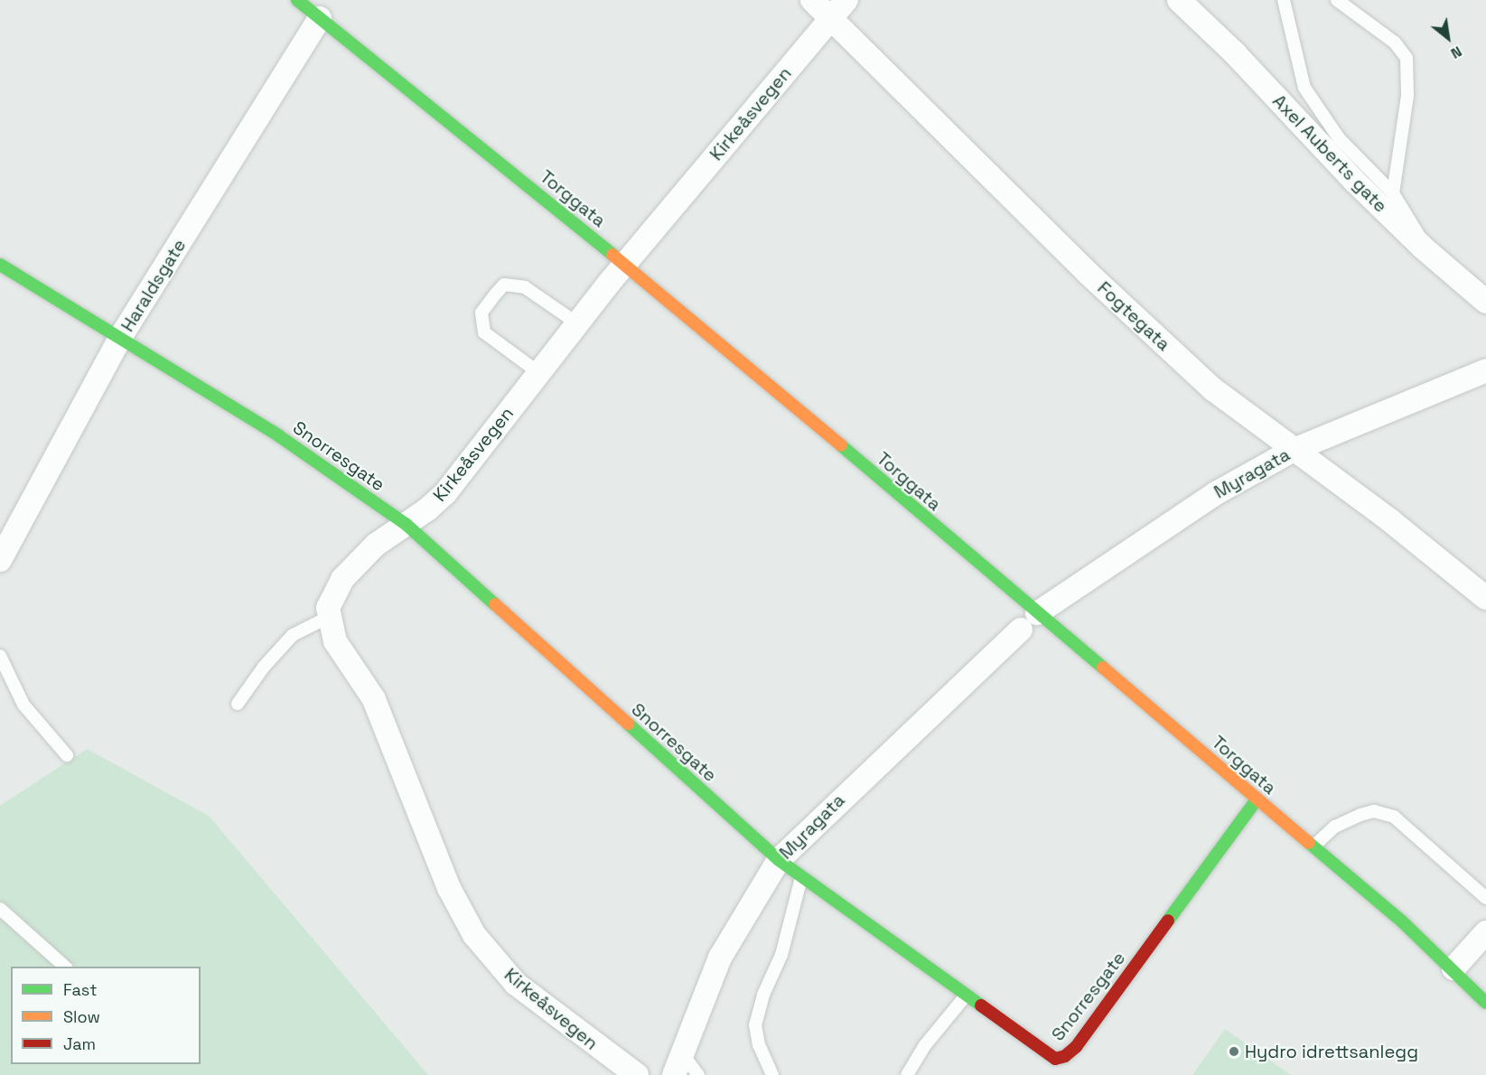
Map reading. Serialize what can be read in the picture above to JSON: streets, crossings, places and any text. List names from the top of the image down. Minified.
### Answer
{"streets":{"street":["Kirkeåsvegen","Axel Auberts gate","Torggata","Haraldsgate","Fogtegata","Snorresgate","Myragata"]},"crossings":[["Kirkeåsvegen","Torggata"],["Kirkeåsvegen","Fogtegata"],["Kirkeåsvegen","Snorresgate"],["Torggata","Haraldsgate"],["Torggata","Snorresgate"],["Torggata","Myragata"],["Haraldsgate","Snorresgate"],["Fogtegata","Myragata"],["Snorresgate","Myragata"]],"places":["Hydro idrettsanlegg"],"legend":["Fast","Slow","Jam"],"north":"bottom right"}
